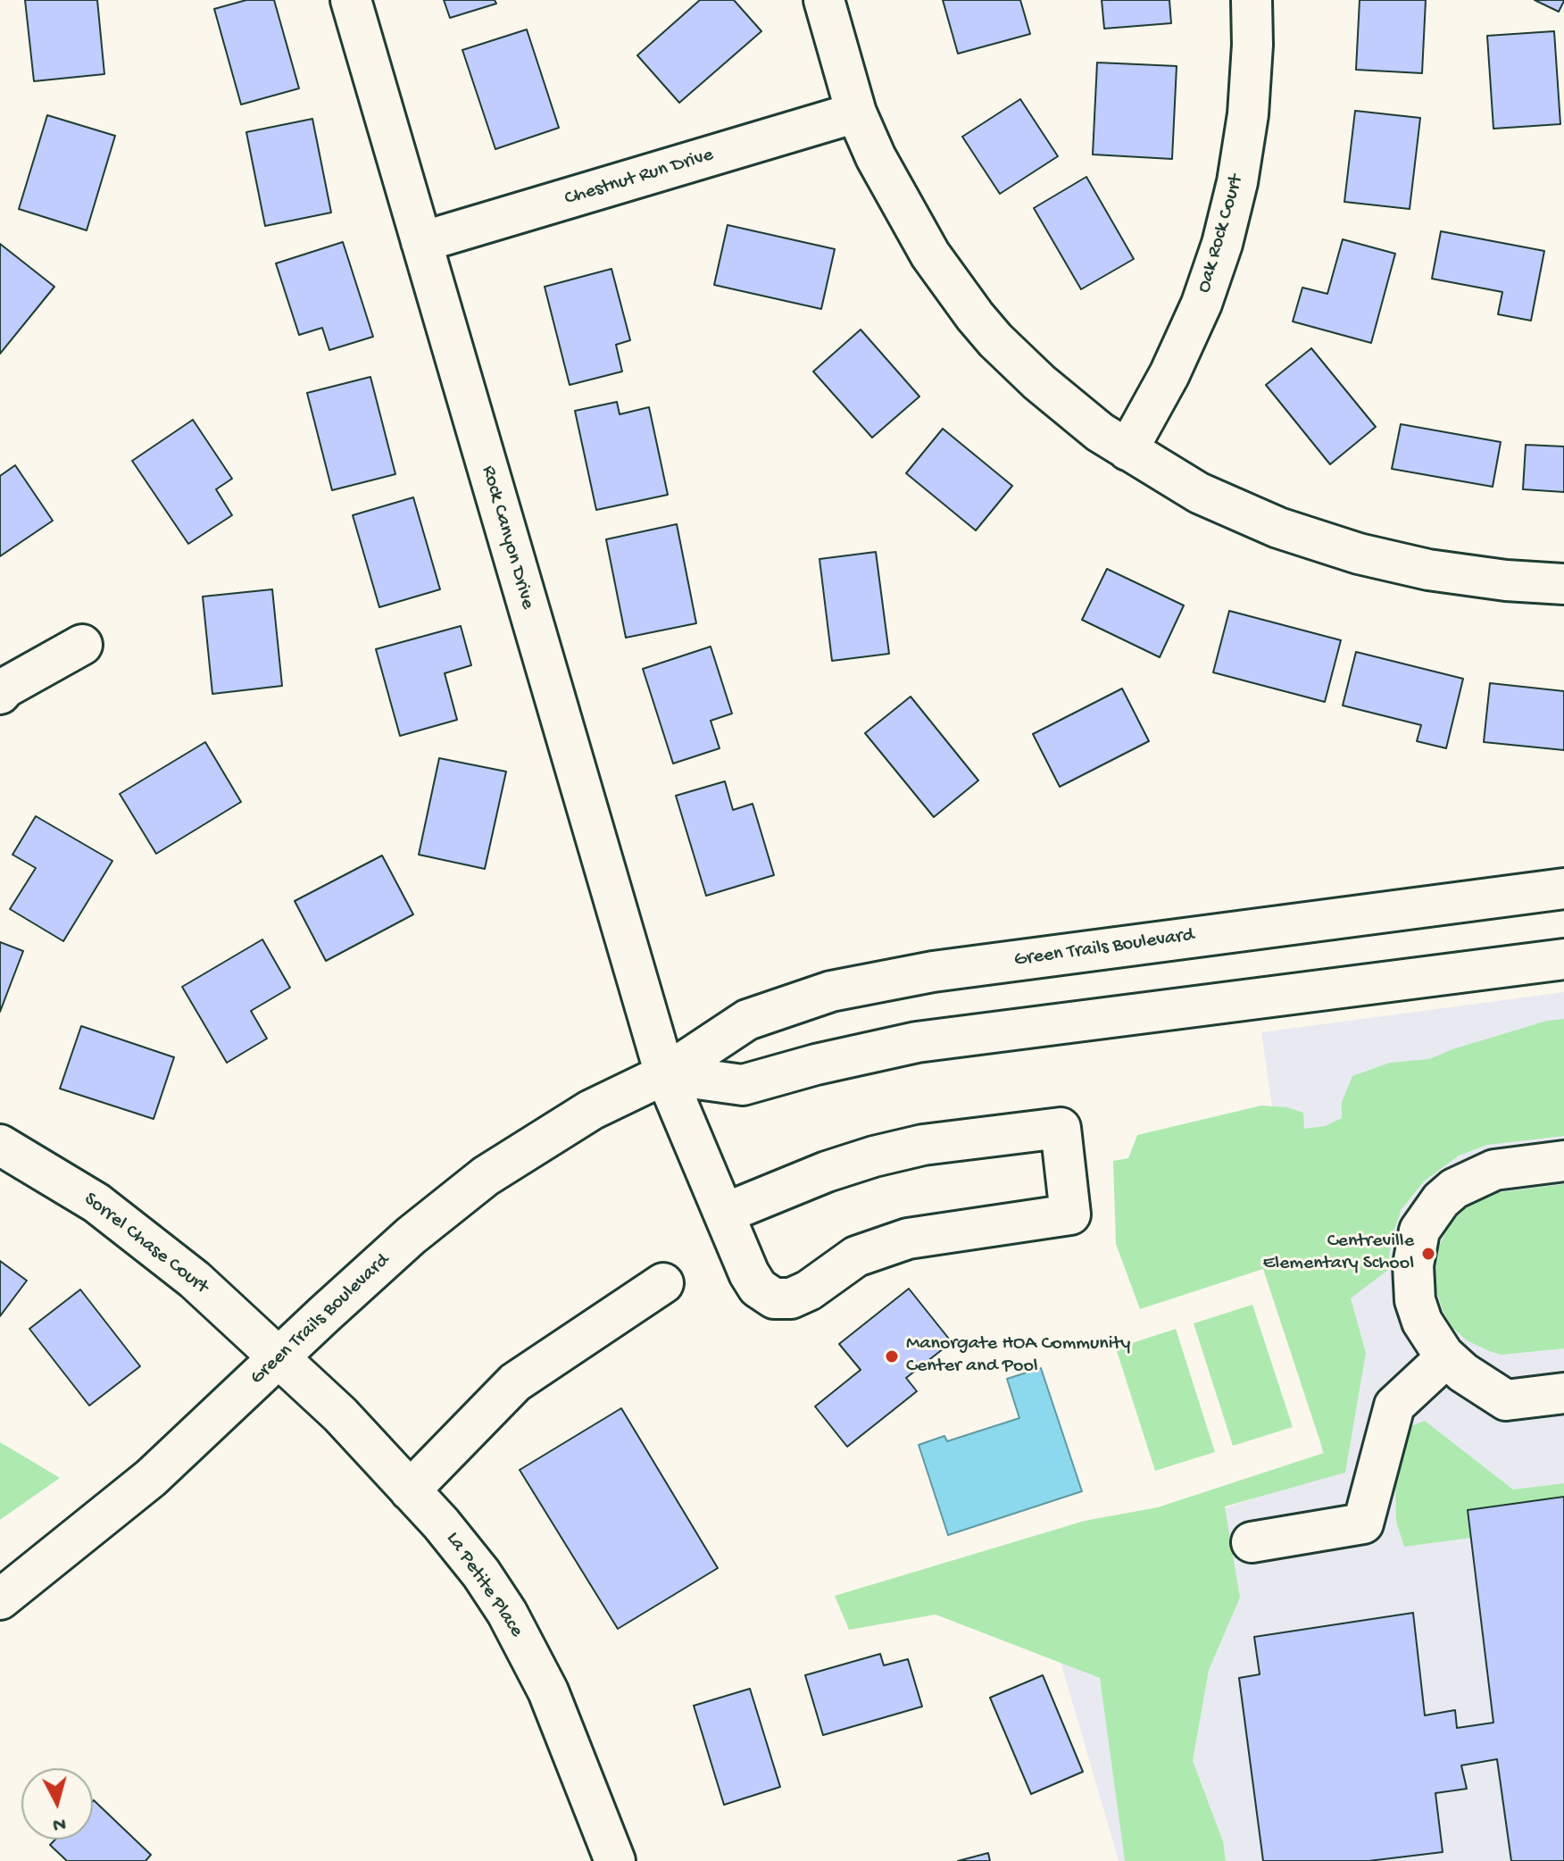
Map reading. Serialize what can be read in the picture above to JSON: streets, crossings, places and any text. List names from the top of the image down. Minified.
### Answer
{"streets":{"street":["Chestnut Run Drive","Oak Rock Court","Rock Canyon Drive","Green Trails Boulevard","Sorrel Chase Court","La Petite Place"]},"crossings":[["Chestnut Run Drive","Rock Canyon Drive"],["Rock Canyon Drive","Green Trails Boulevard"],["Green Trails Boulevard","Sorrel Chase Court"],["Green Trails Boulevard","La Petite Place"],["Sorrel Chase Court","La Petite Place"]],"places":["Centreville Elementary School","Manorgate HOA Community Center and Pool"],"north":"bottom"}
